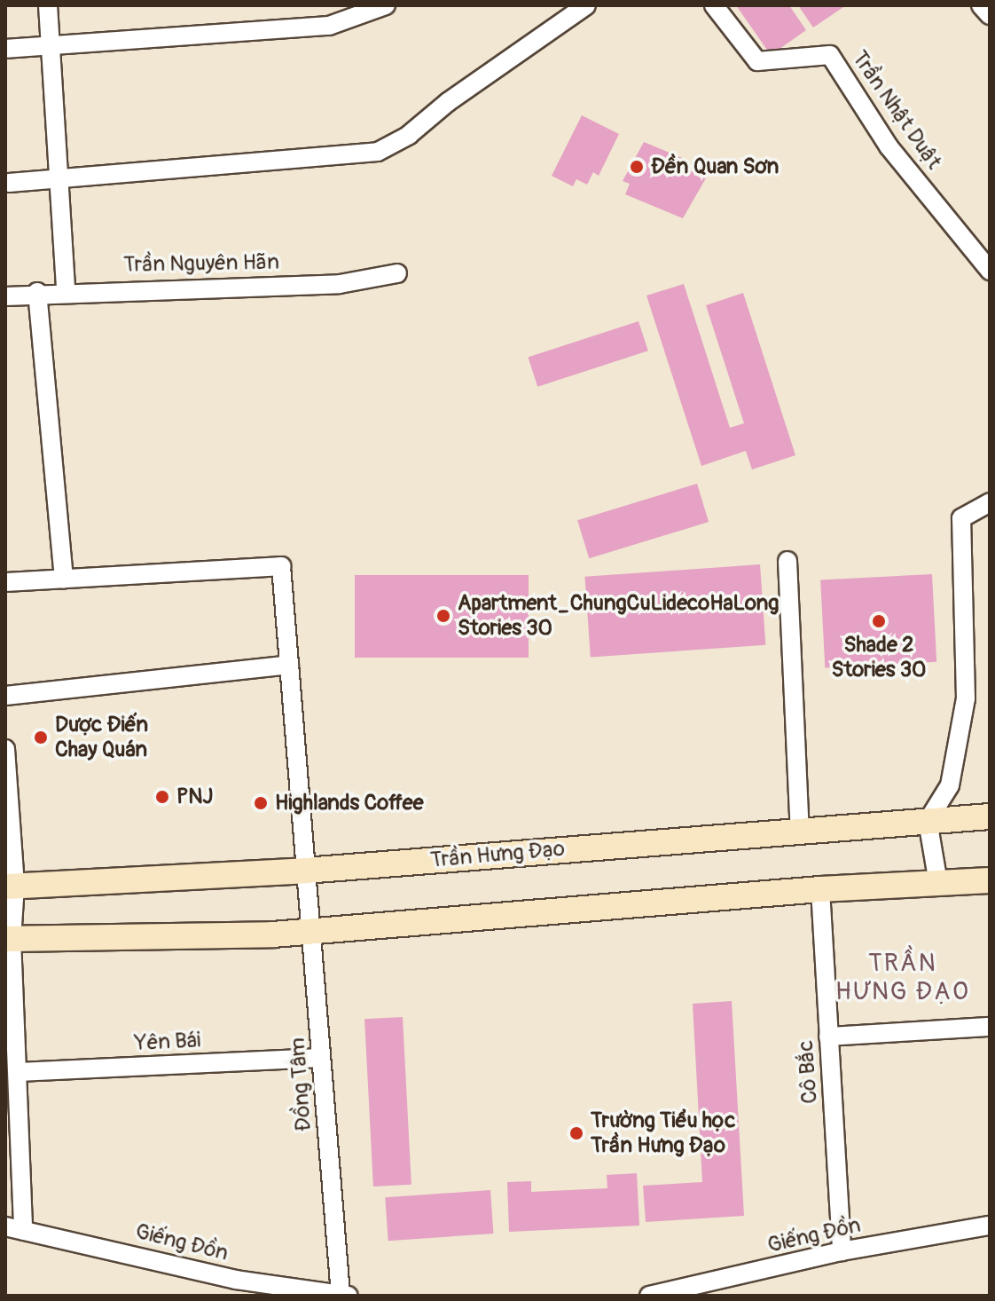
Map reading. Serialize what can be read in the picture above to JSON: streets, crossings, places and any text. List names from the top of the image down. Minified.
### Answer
{"streets":{"main road":["Trần Hưng Đạo"],"street":["Trần Nhật Duật","Trần Nguyên Hãn","Yên Bái","Cô Bắc","Đồng Tâm","Giếng Đồn"]},"crossings":[["Trần Hưng Đạo","Đồng Tâm"],["Yên Bái","Đồng Tâm"],["Cô Bắc","Giếng Đồn"],["Đồng Tâm","Giếng Đồn"]],"districts":["TRẦN HƯNG ĐẠO"],"places":["Đền Quan Sơn","Apartment_ChungCuLidecoHaLong Stories 30","Shade 2 Stories 30","Dược Điến Chay Quán","PNJ","Highlands Coffee","Trường Tiểu học Trần Hưng Đạo"]}
